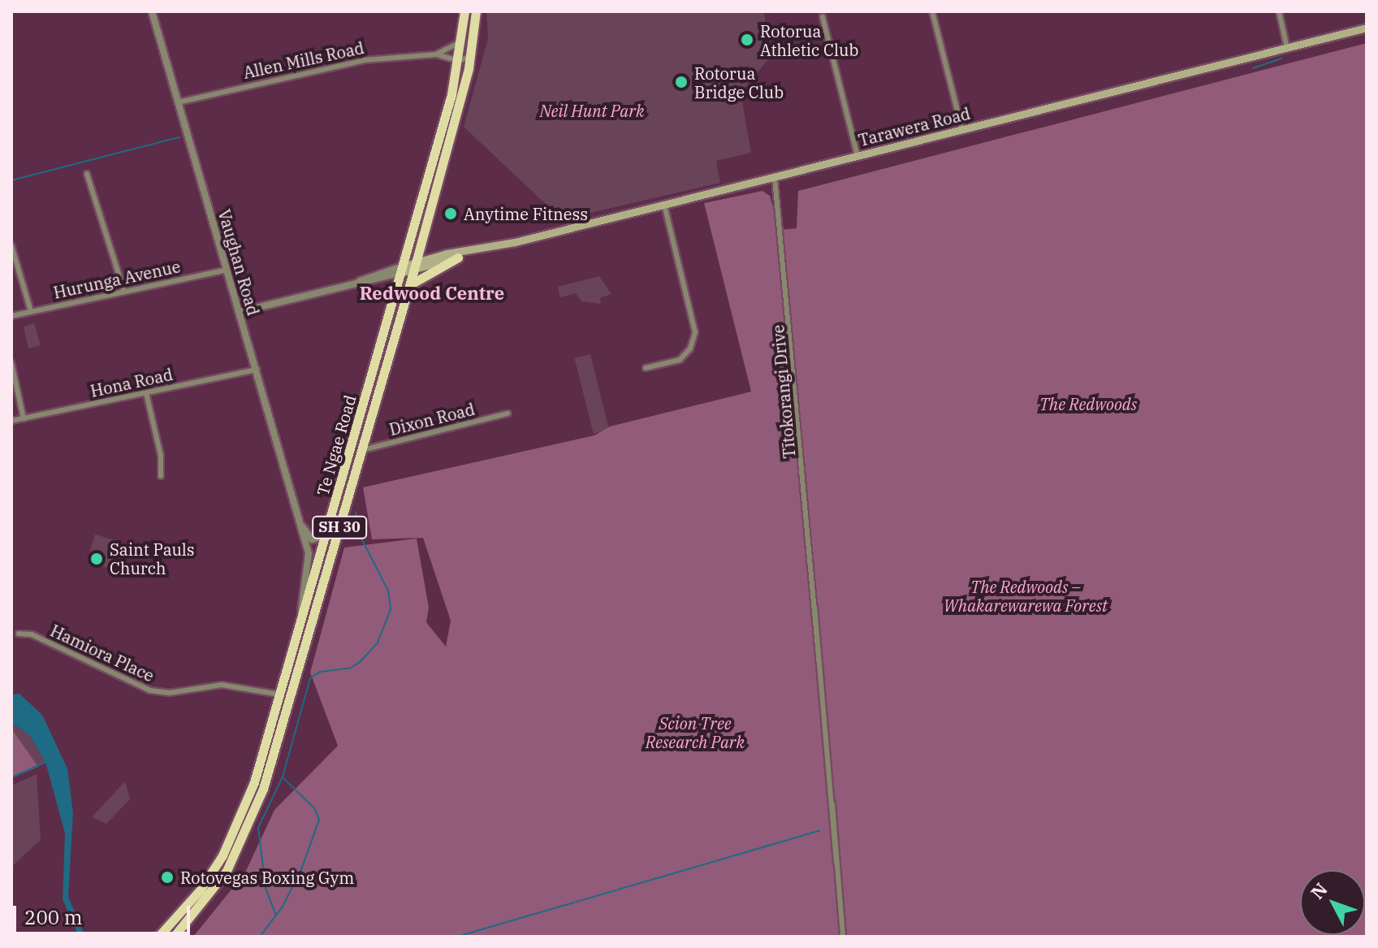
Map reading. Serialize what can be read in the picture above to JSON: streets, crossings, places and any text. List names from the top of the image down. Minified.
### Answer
{"streets":{"highway":["Te Ngae Road","SH 30"],"main road":["Tarawera Road"],"street":["Allen Mills Road","Vaughan Road","Hurunga Avenue","Hona Road","Tītokorangi Drive","Dixon Road","Hamiora Place"]},"crossings":[["Allen Mills Road","Vaughan Road"],["Allen Mills Road","Te Ngae Road"],["Tarawera Road","Tītokorangi Drive"],["Tarawera Road","Te Ngae Road"],["Vaughan Road","Hurunga Avenue"],["Vaughan Road","Hona Road"],["Vaughan Road","Te Ngae Road"],["Dixon Road","Te Ngae Road"],["Te Ngae Road","Hamiora Place"]],"districts":["Redwood Centre"],"parks":["Neil Hunt Park","The Redwoods","The Redwoods – Whakarewarewa Forest","Scion Tree Research Park"],"places":["Rotorua Athletic Club","Rotorua Bridge Club","Anytime Fitness","Saint Pauls Church","Rotovegas Boxing Gym"],"scale_bar":"200 m","north":"top left"}
